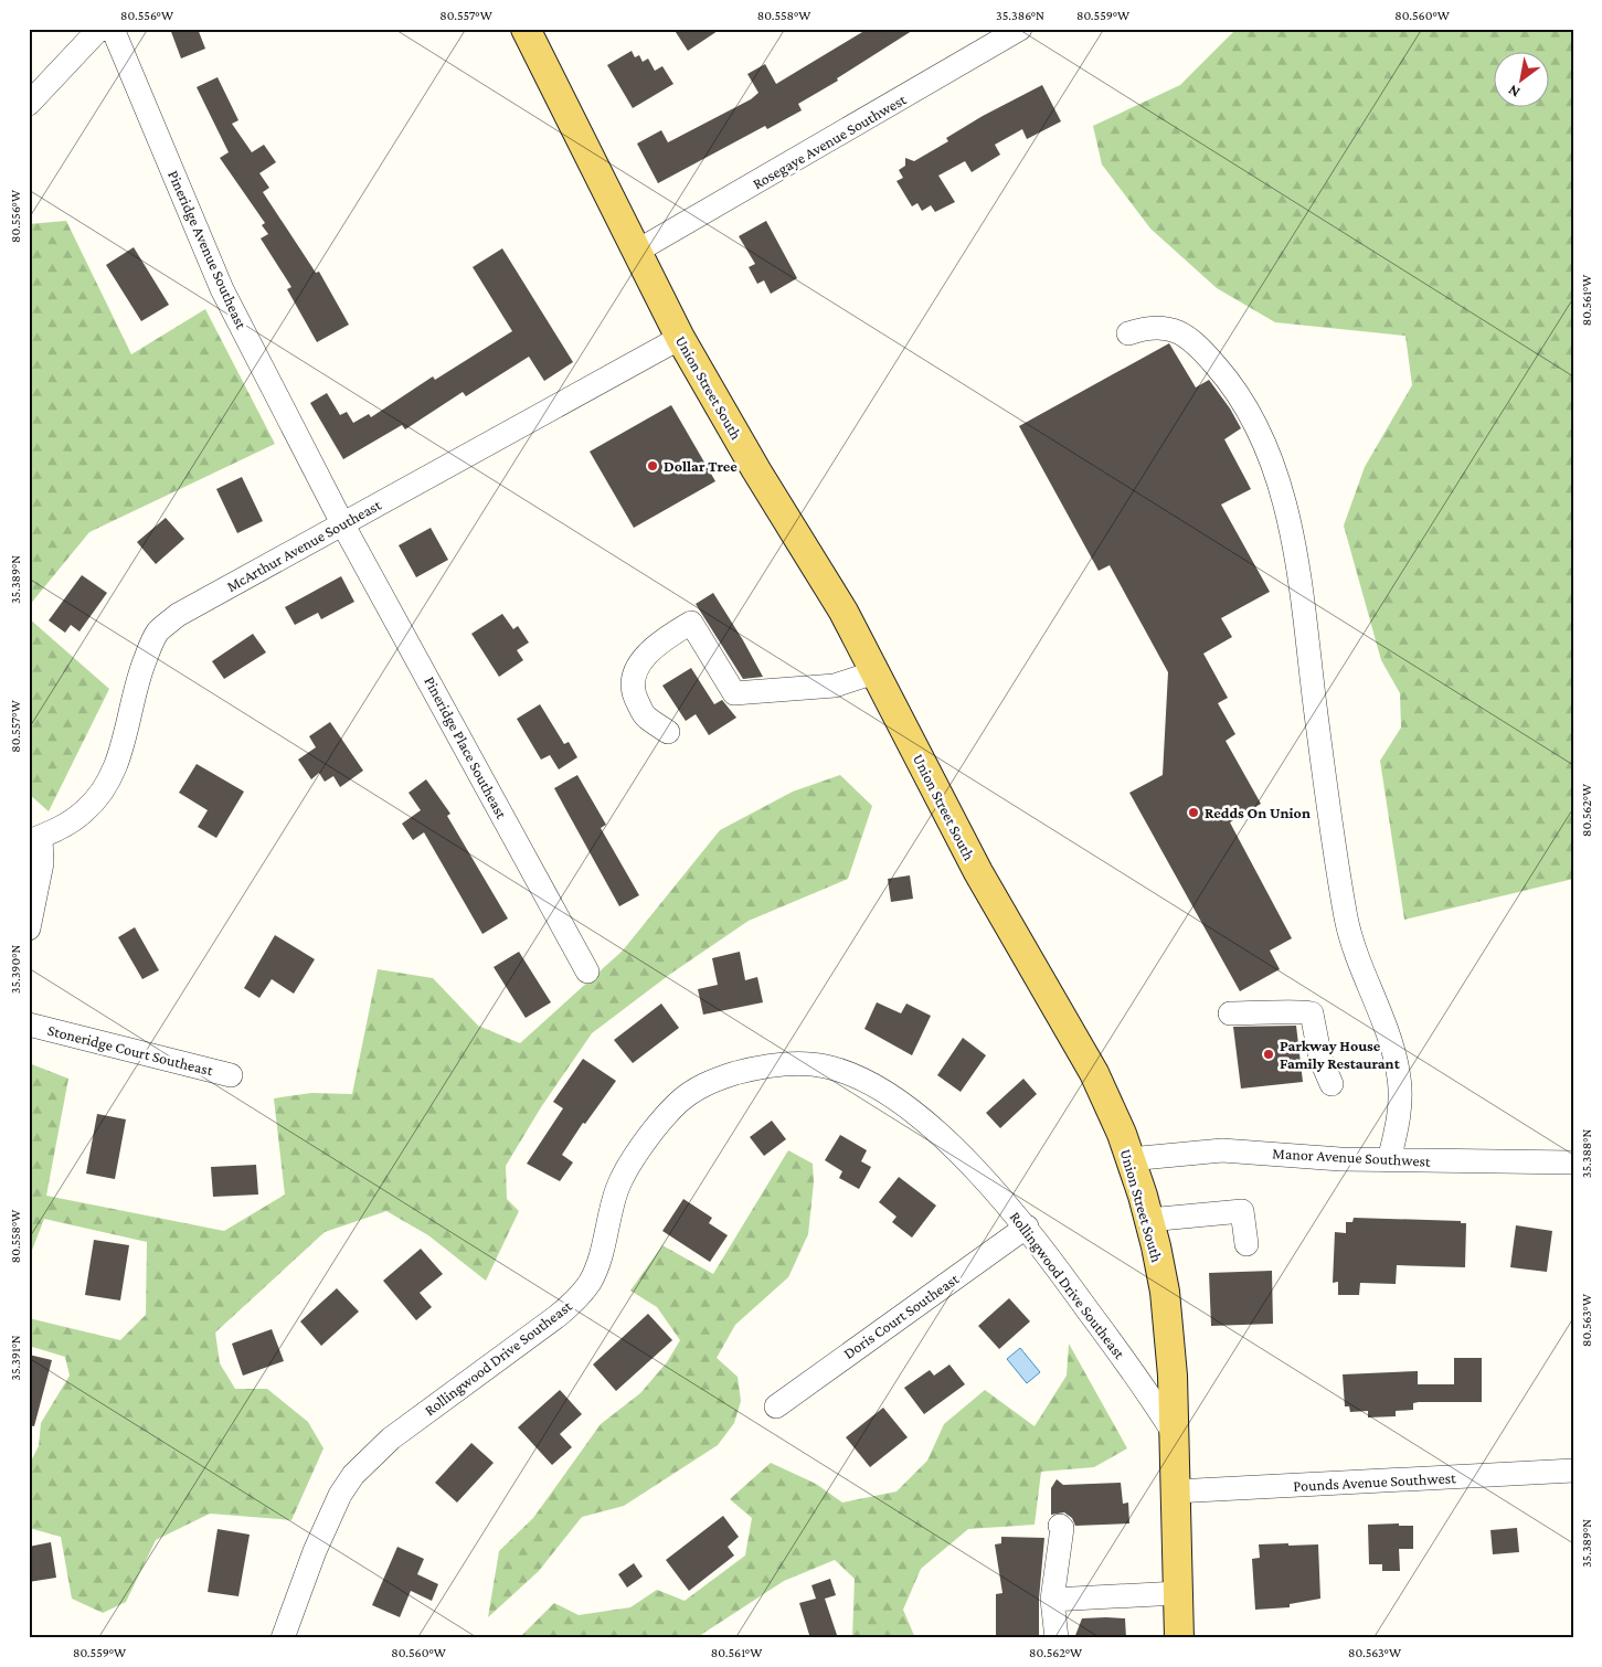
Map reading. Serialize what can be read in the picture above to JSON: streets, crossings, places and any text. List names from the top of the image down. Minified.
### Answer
{"streets":{"main road":["Union Street South"],"street":["Rosegaye Avenue Southwest","Pineridge Avenue Southeast","McArthur Avenue Southeast","Pineridge Place Southeast","Stoneridge Court Southeast","Manor Avenue Southwest","Rollingwood Drive Southeast","Doris Court Southeast","Pounds Avenue Southwest"]},"crossings":[["Rosegaye Avenue Southwest","Union Street South"],["Pineridge Avenue Southeast","McArthur Avenue Southeast"],["Pineridge Avenue Southeast","Pineridge Place Southeast"],["Union Street South","McArthur Avenue Southeast"],["Union Street South","Manor Avenue Southwest"],["Union Street South","Rollingwood Drive Southeast"],["Union Street South","Pounds Avenue Southwest"],["McArthur Avenue Southeast","Pineridge Place Southeast"],["Rollingwood Drive Southeast","Doris Court Southeast"]],"places":["Dollar Tree","Redds On Union","Parkway House Family Restaurant"],"north":"bottom left","coordinates":["80.556°W","80.557°W","80.558°W","35.386°N","80.559°W","80.560°W","80.561°W","35.389°N","80.562°W","35.390°N","35.388°N","80.563°W","35.391°N"]}
